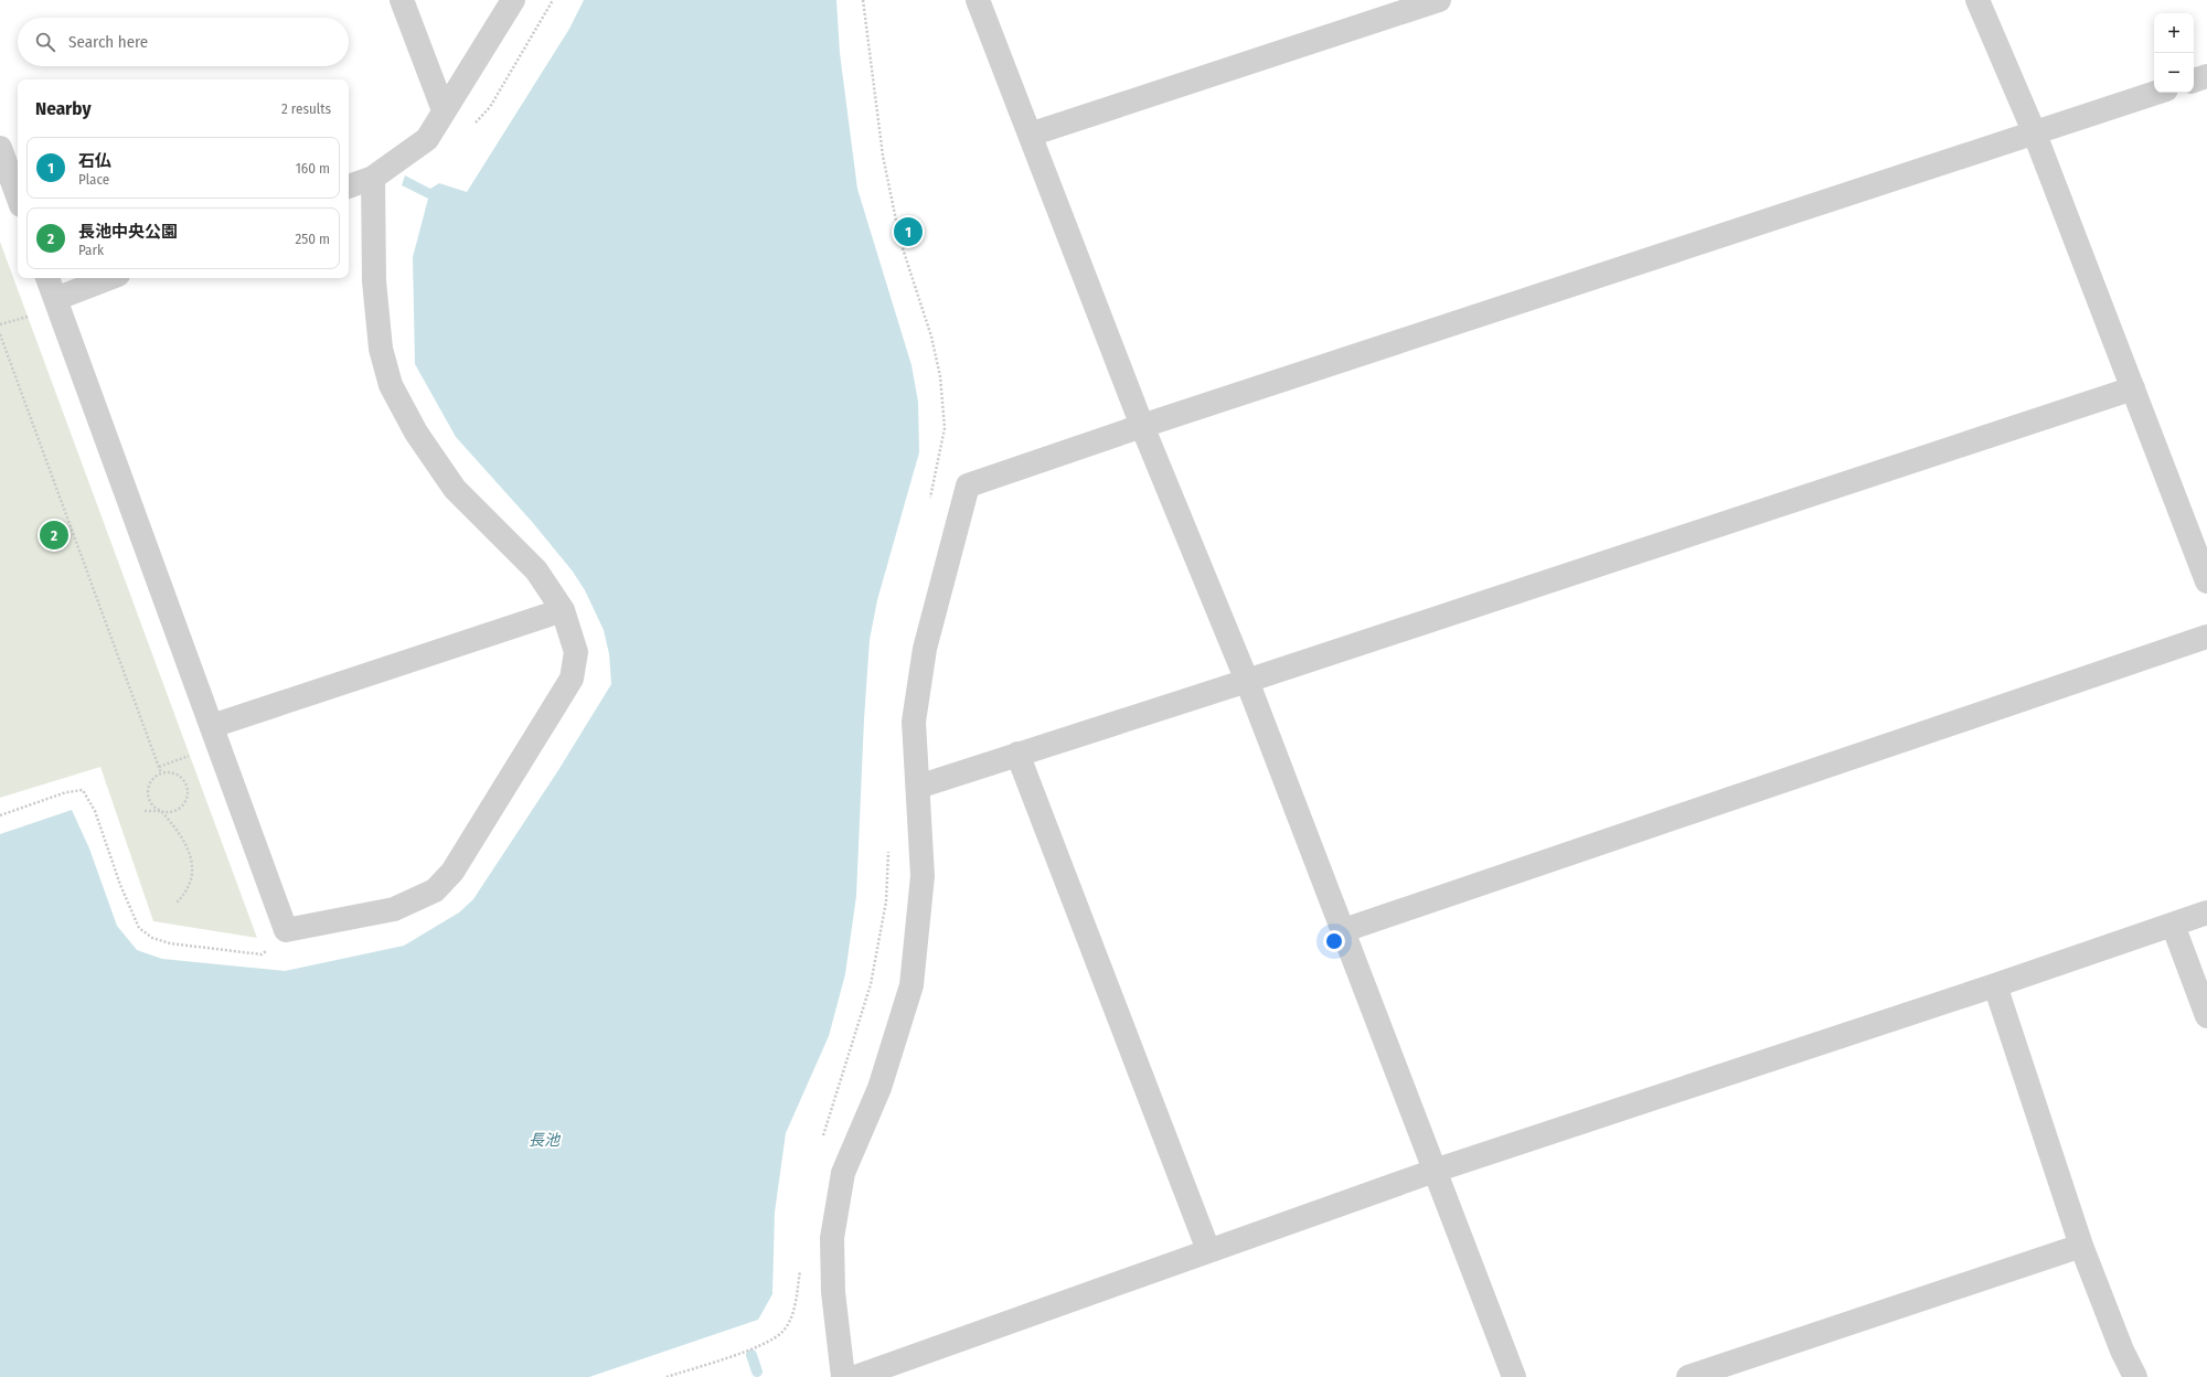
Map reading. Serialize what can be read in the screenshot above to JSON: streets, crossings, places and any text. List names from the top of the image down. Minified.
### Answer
{"water":["長池"],"page":{"map_buttons":["+","−"],"search":"Search here","heading":["Nearby","2 results"],"list":[{"mark":"1","name":"石仏","note":"Place","value":"160 m"},{"mark":"2","name":"長池中央公園","note":"Park","value":"250 m"}],"pins":["1","2"]}}
